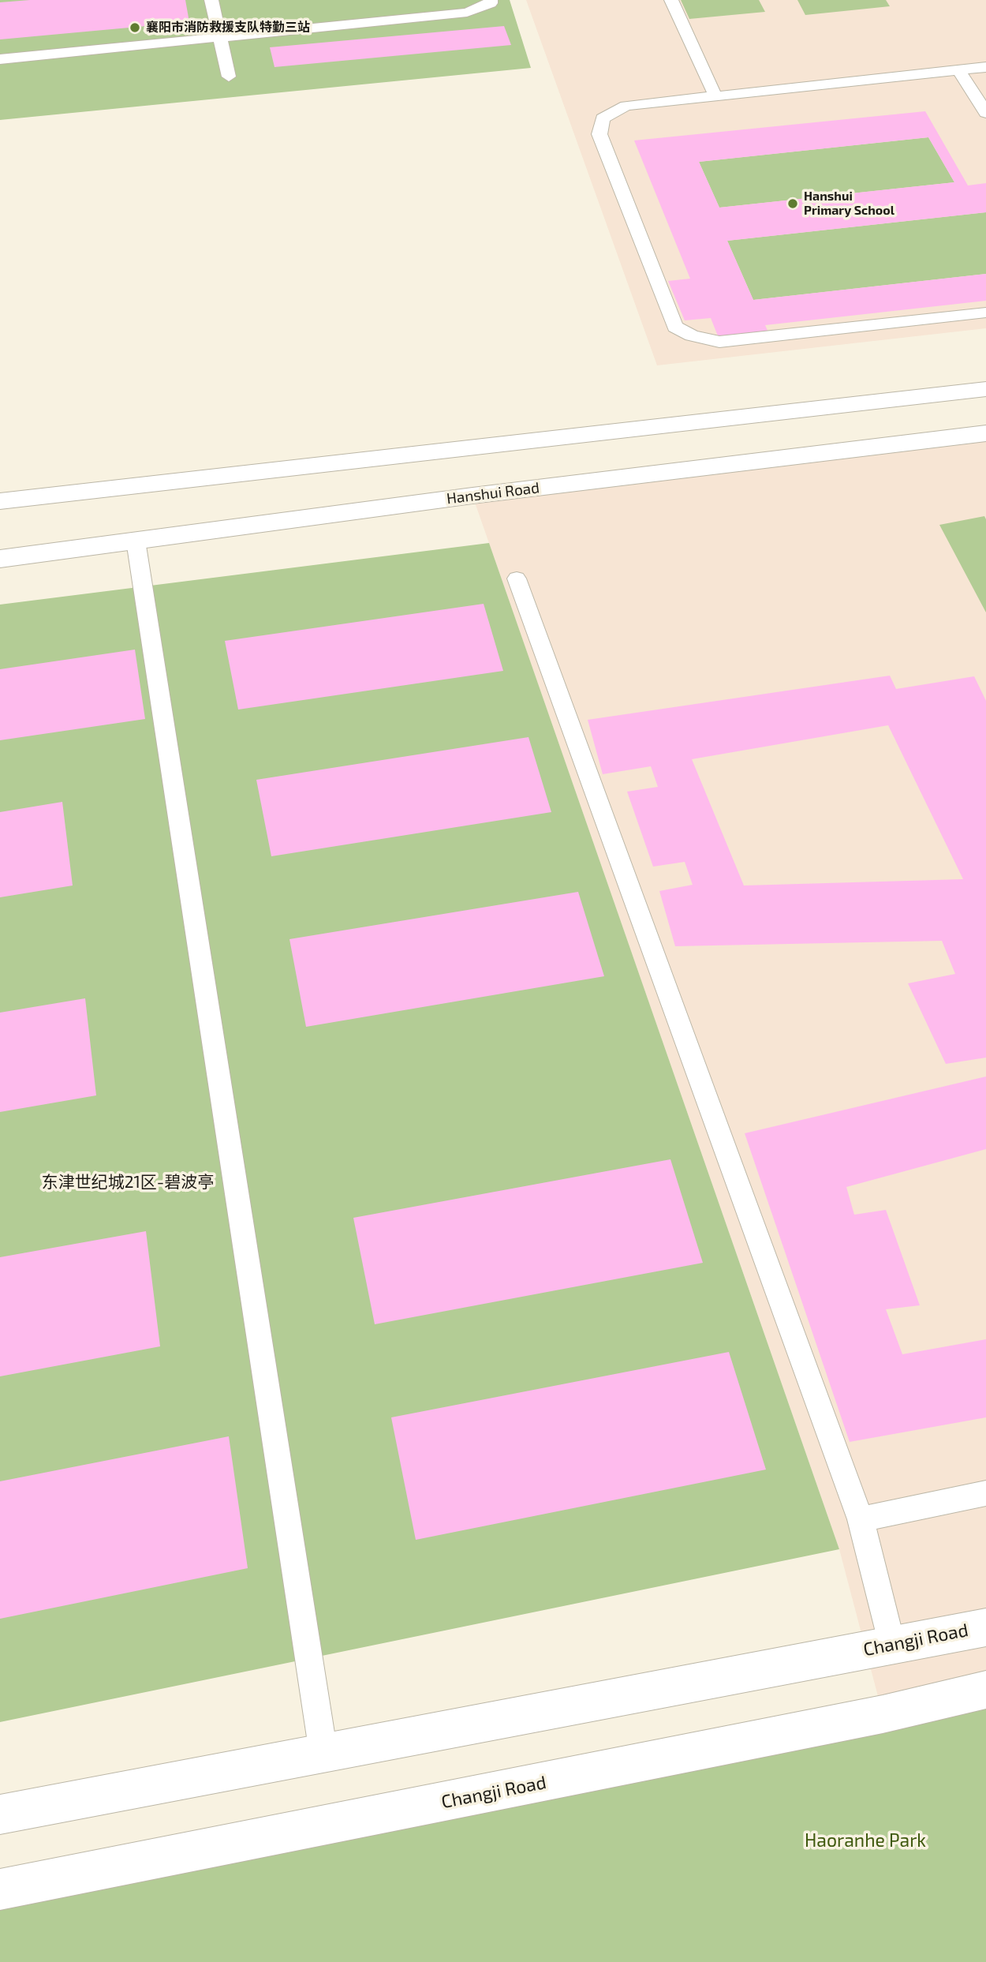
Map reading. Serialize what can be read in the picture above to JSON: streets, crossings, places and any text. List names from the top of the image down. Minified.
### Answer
{"streets":{"main road":["Hanshui Road","Changji Road"]},"districts":["东津世纪城21区-碧波亭"],"parks":["Haoranhe Park"],"places":["襄阳市消防救援支队特勤三站","Hanshui Primary School"]}
